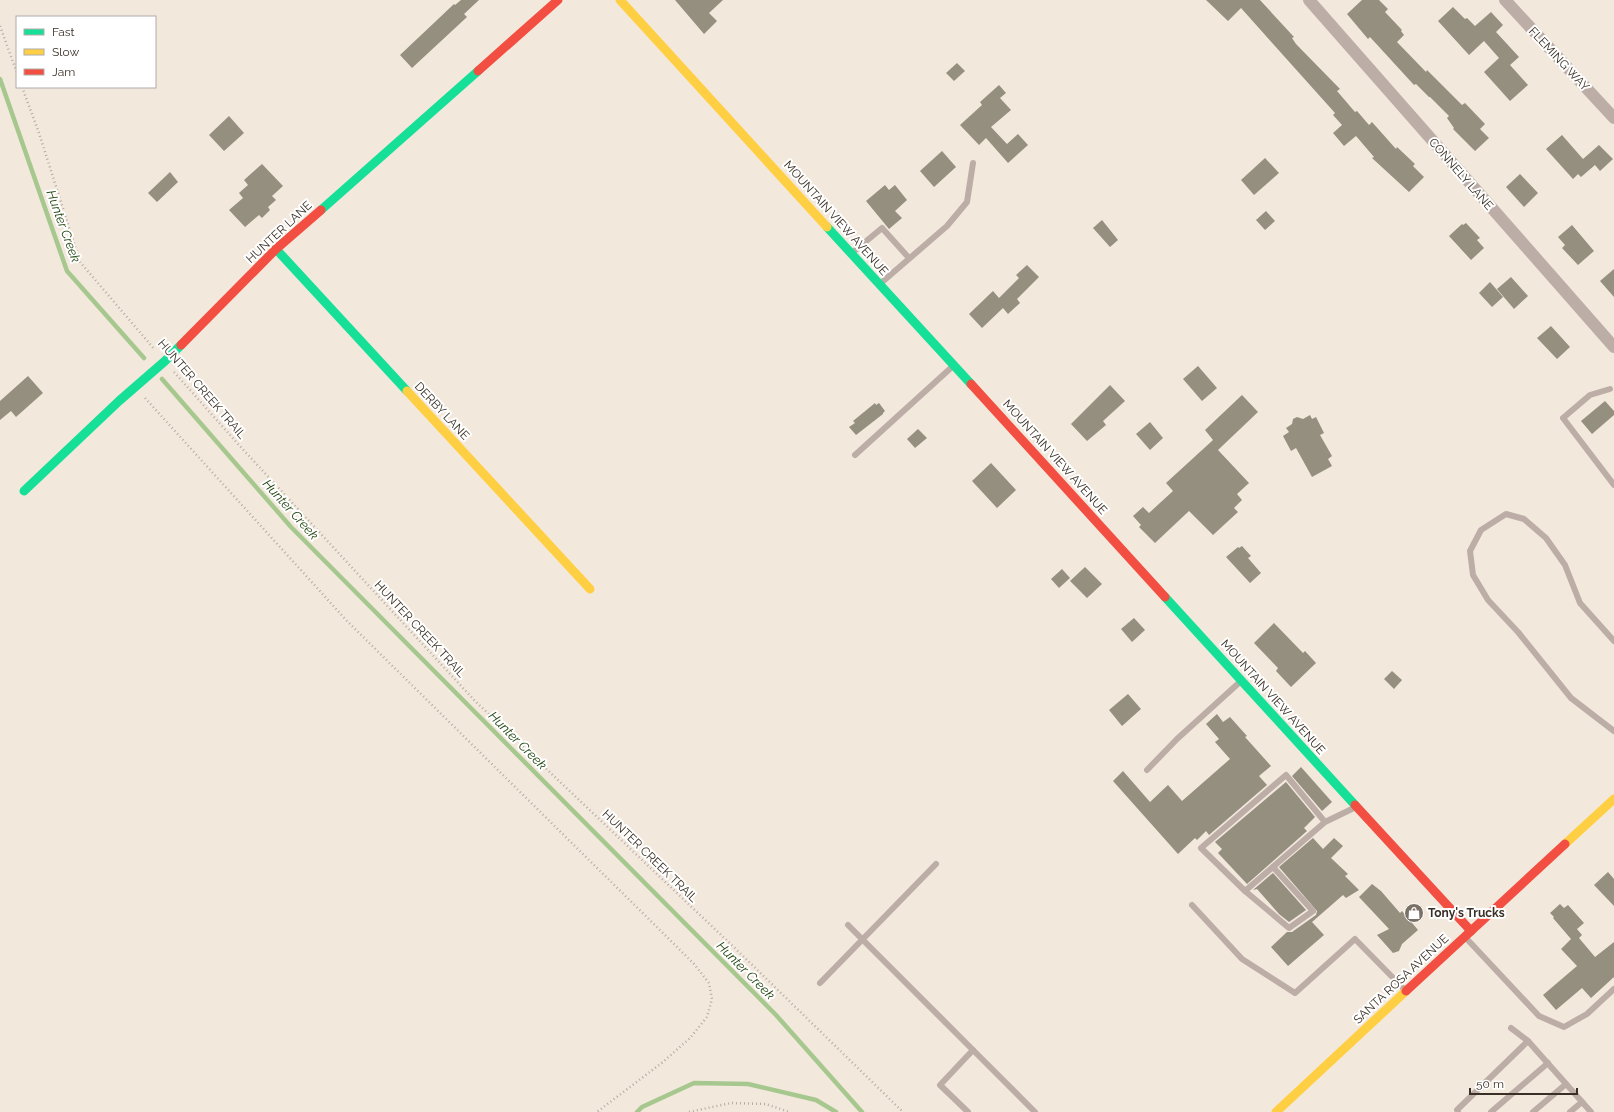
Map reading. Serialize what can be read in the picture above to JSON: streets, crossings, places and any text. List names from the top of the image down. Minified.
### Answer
{"streets":{"street":["FLEMING WAY","CONNELY LANE","MOUNTAIN VIEW AVENUE","HUNTER LANE","DERBY LANE","SANTA ROSA AVENUE"],"path":["HUNTER CREEK TRAIL"]},"crossings":[["MOUNTAIN VIEW AVENUE","SANTA ROSA AVENUE"],["HUNTER LANE","HUNTER CREEK TRAIL"],["HUNTER LANE","DERBY LANE"]],"water":["Hunter Creek"],"places":{"shop":["Tony's Trucks"]},"legend":["Fast","Slow","Jam"],"scale_bar":"50 m"}
